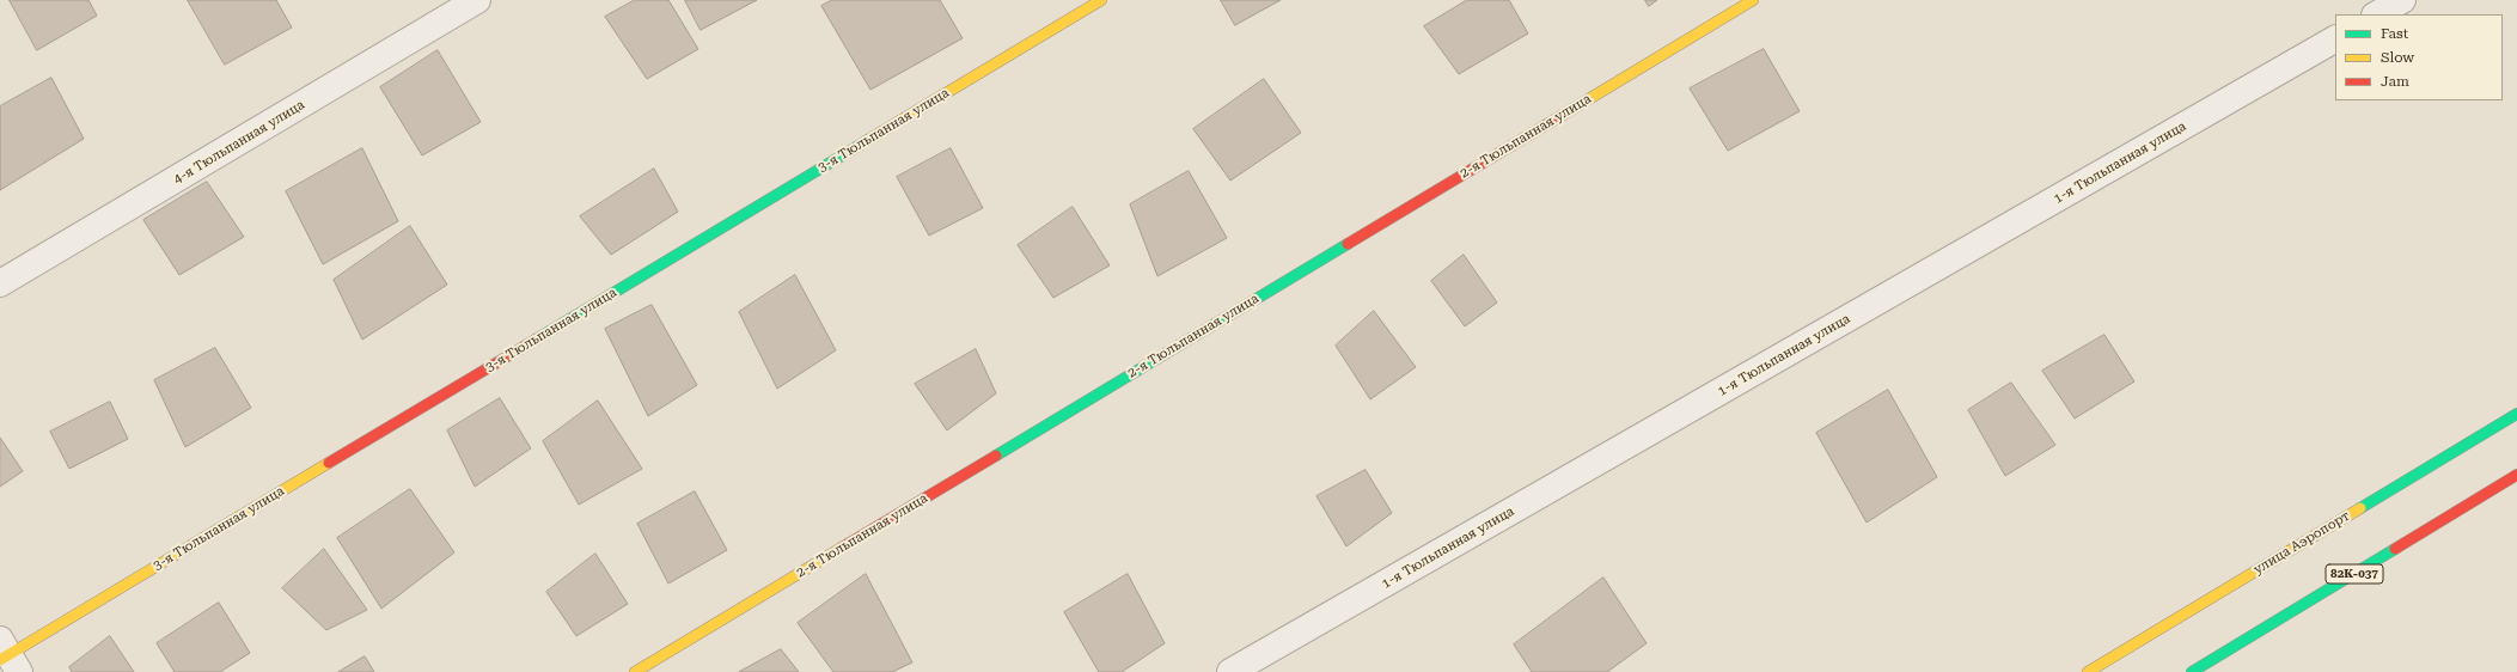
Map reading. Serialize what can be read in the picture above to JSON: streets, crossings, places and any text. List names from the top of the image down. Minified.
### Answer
{"streets":{"street":["3-я Тюльпанная улица","2-я Тюльпанная улица","4-я Тюльпанная улица","1-я Тюльпанная улица","улица Аэропорт","82К-037"]},"legend":["Fast","Slow","Jam"]}
